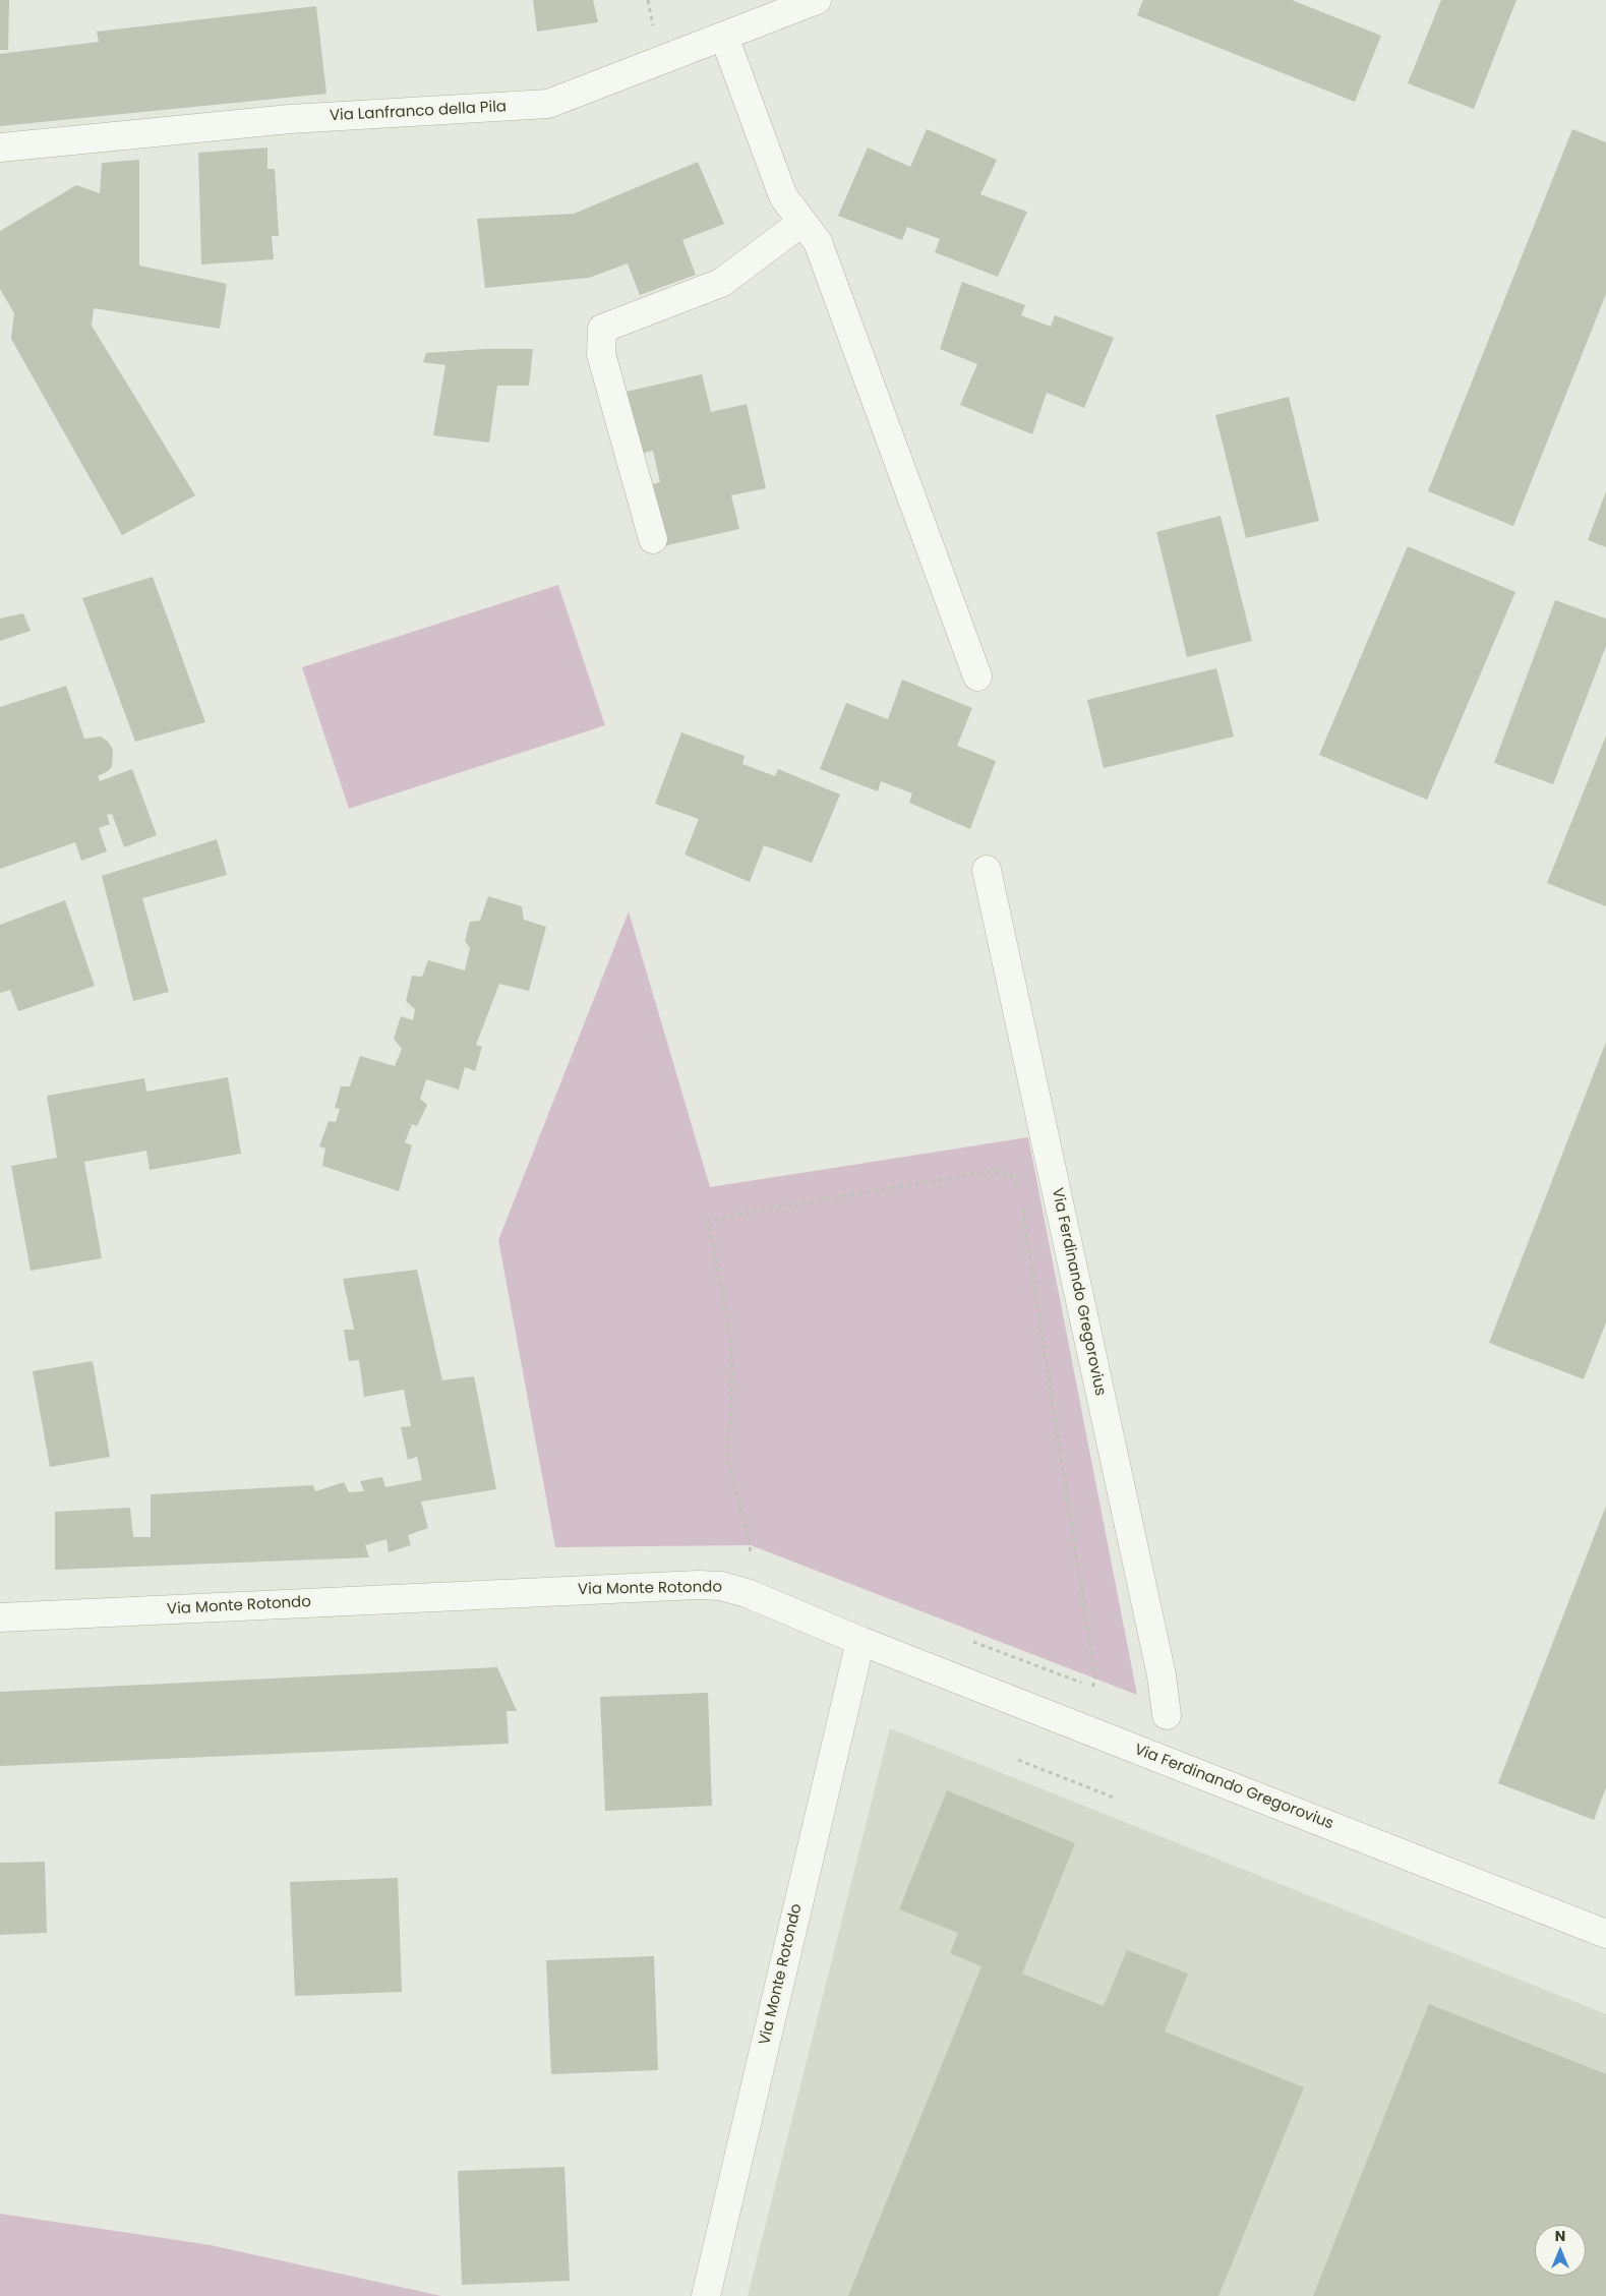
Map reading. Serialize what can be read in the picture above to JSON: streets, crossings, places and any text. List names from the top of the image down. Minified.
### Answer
{"streets":{"street":["Via Lanfranco della Pila","Via Ferdinando Gregorovius","Via Monte Rotondo"]},"crossings":[["Via Ferdinando Gregorovius","Via Monte Rotondo"]],"north":"top"}
